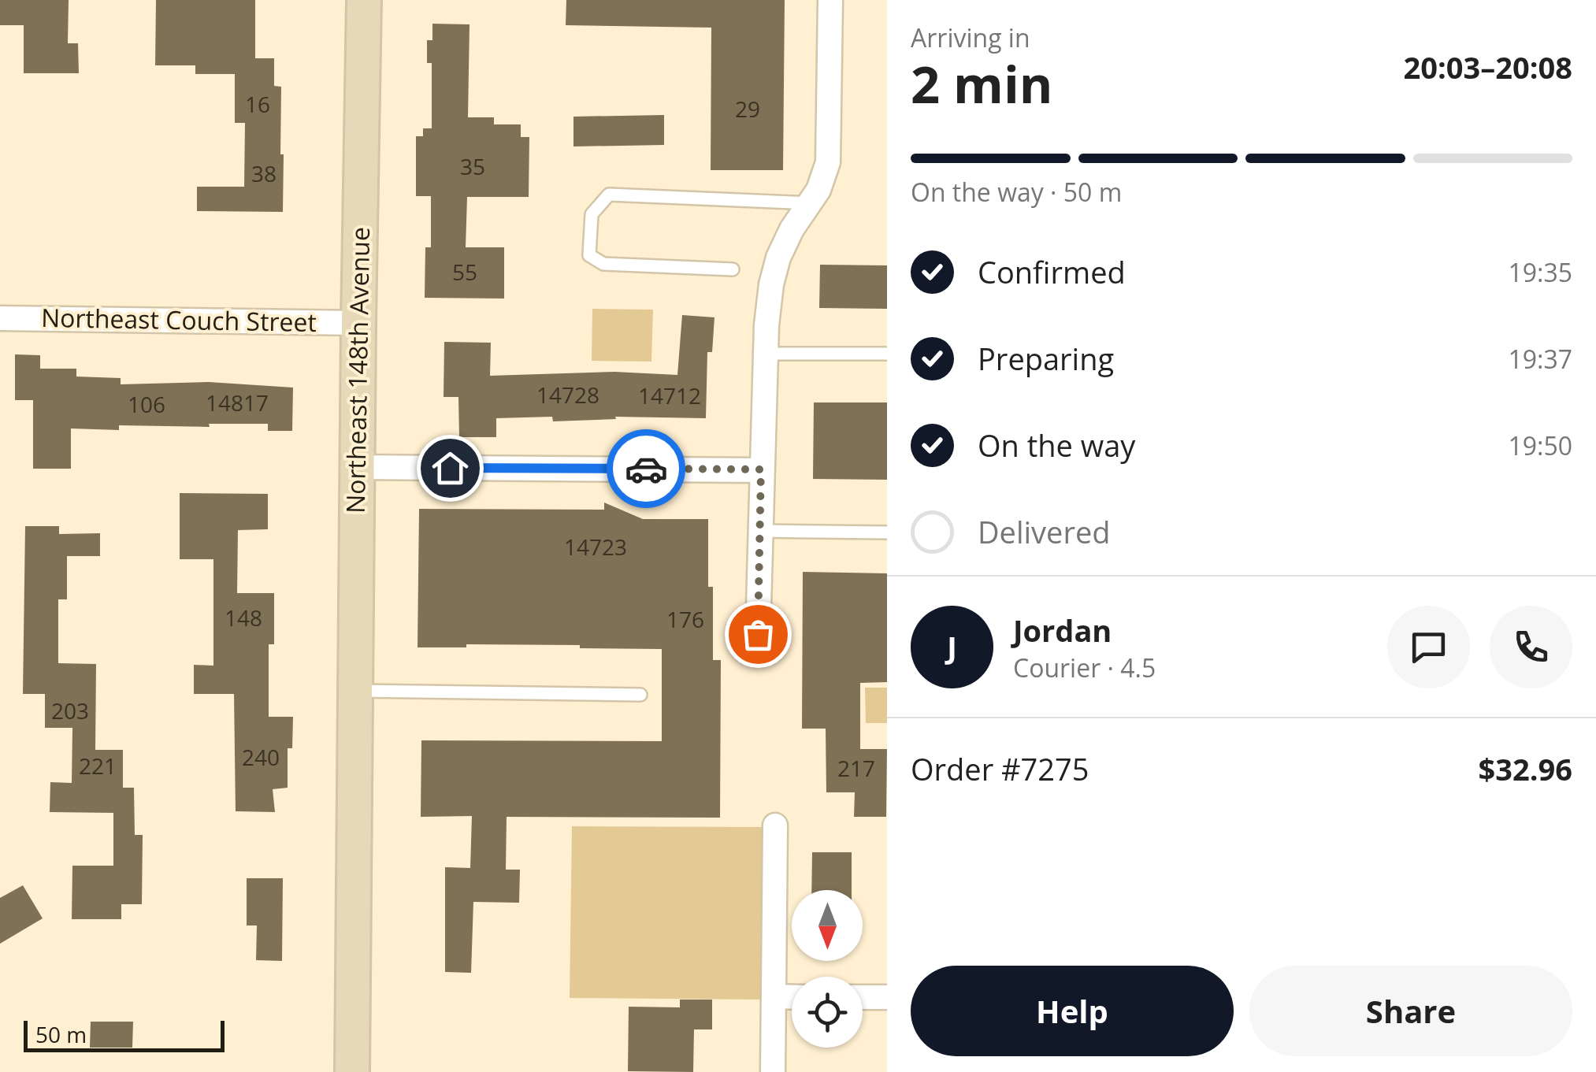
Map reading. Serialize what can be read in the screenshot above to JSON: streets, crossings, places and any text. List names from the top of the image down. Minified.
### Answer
{"streets":{"main road":["Northeast 148th Avenue"],"street":["Northeast Couch Street"]},"crossings":[["Northeast Couch Street","Northeast 148th Avenue"]],"house_numbers":["16","29","35","38","55","14728","14712","14817","106","14723","148","176","203","240","221","217"],"scale_bar":"50 m","north":"bottom","page":{"heading":["2 min","Arriving in","20:03–20:08"],"panel":["Jordan","Courier · 4.5","Order #7275","$32.96"],"bar":"On the way · 50 m","list":[["Confirmed","19:35"],["Preparing","19:37"],["On the way","19:50"],"Delivered"],"round":"J","buttons":["Help","Share"],"scale":"50 m"}}
